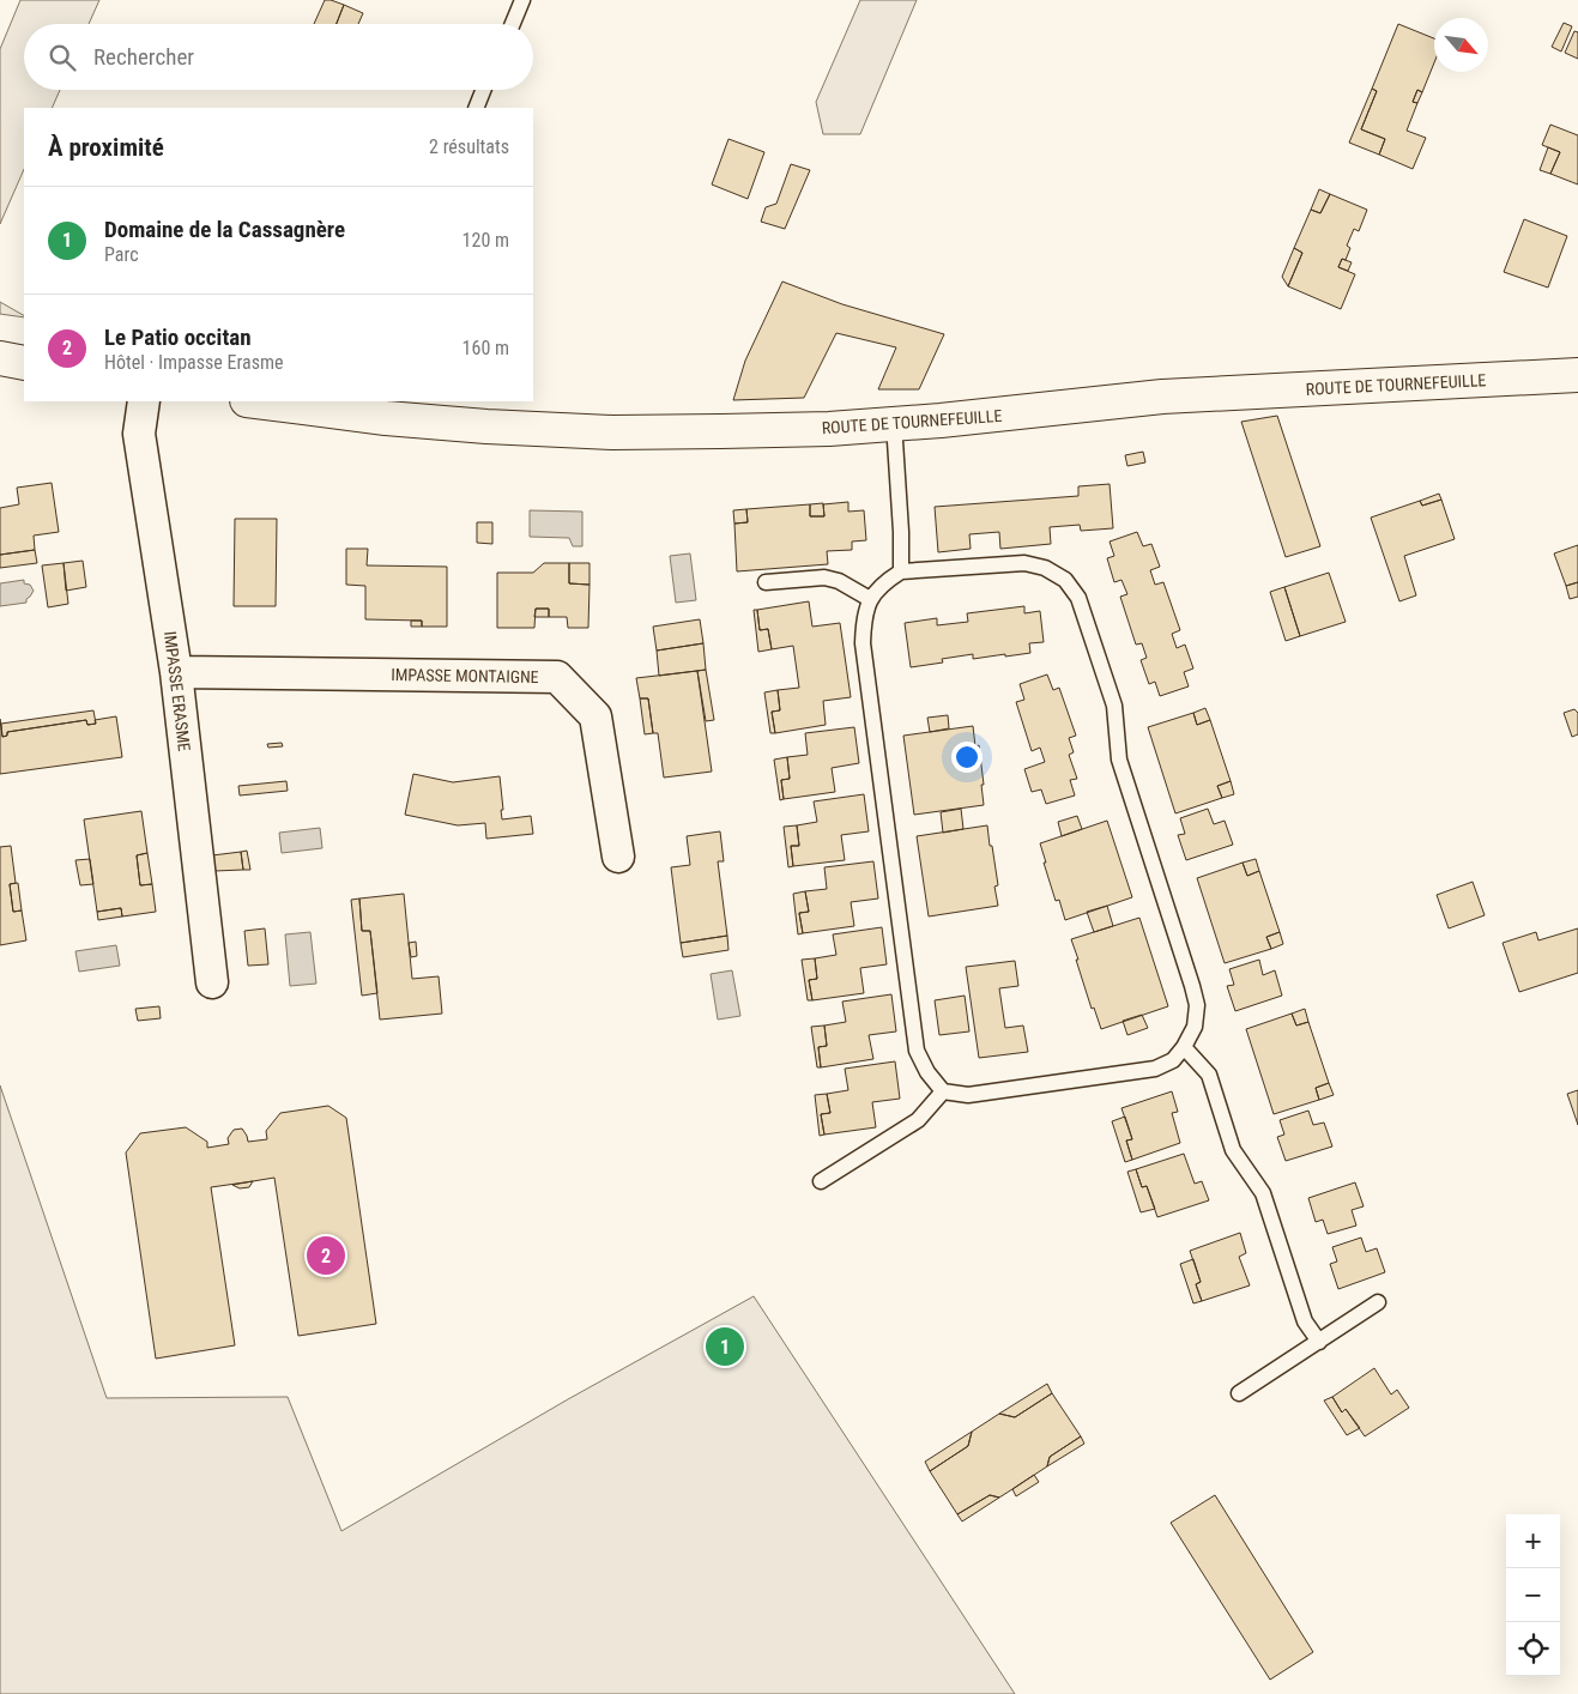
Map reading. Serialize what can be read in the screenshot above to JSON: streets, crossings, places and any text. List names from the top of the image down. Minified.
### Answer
{"streets":{"street":["ROUTE DE TOURNEFEUILLE","IMPASSE MONTAIGNE","IMPASSE ERASME"]},"crossings":[["IMPASSE MONTAIGNE","IMPASSE ERASME"]],"north":"bottom right","page":{"search":"Rechercher","heading":["À proximité","2 résultats"],"list":[{"mark":"1","name":"Domaine de la Cassagnère","note":"Parc","value":"120 m"},{"mark":"2","name":"Le Patio occitan","note":"Hôtel · Impasse Erasme","value":"160 m"}],"pins":["2","1"],"map_buttons":["+","−"]}}
